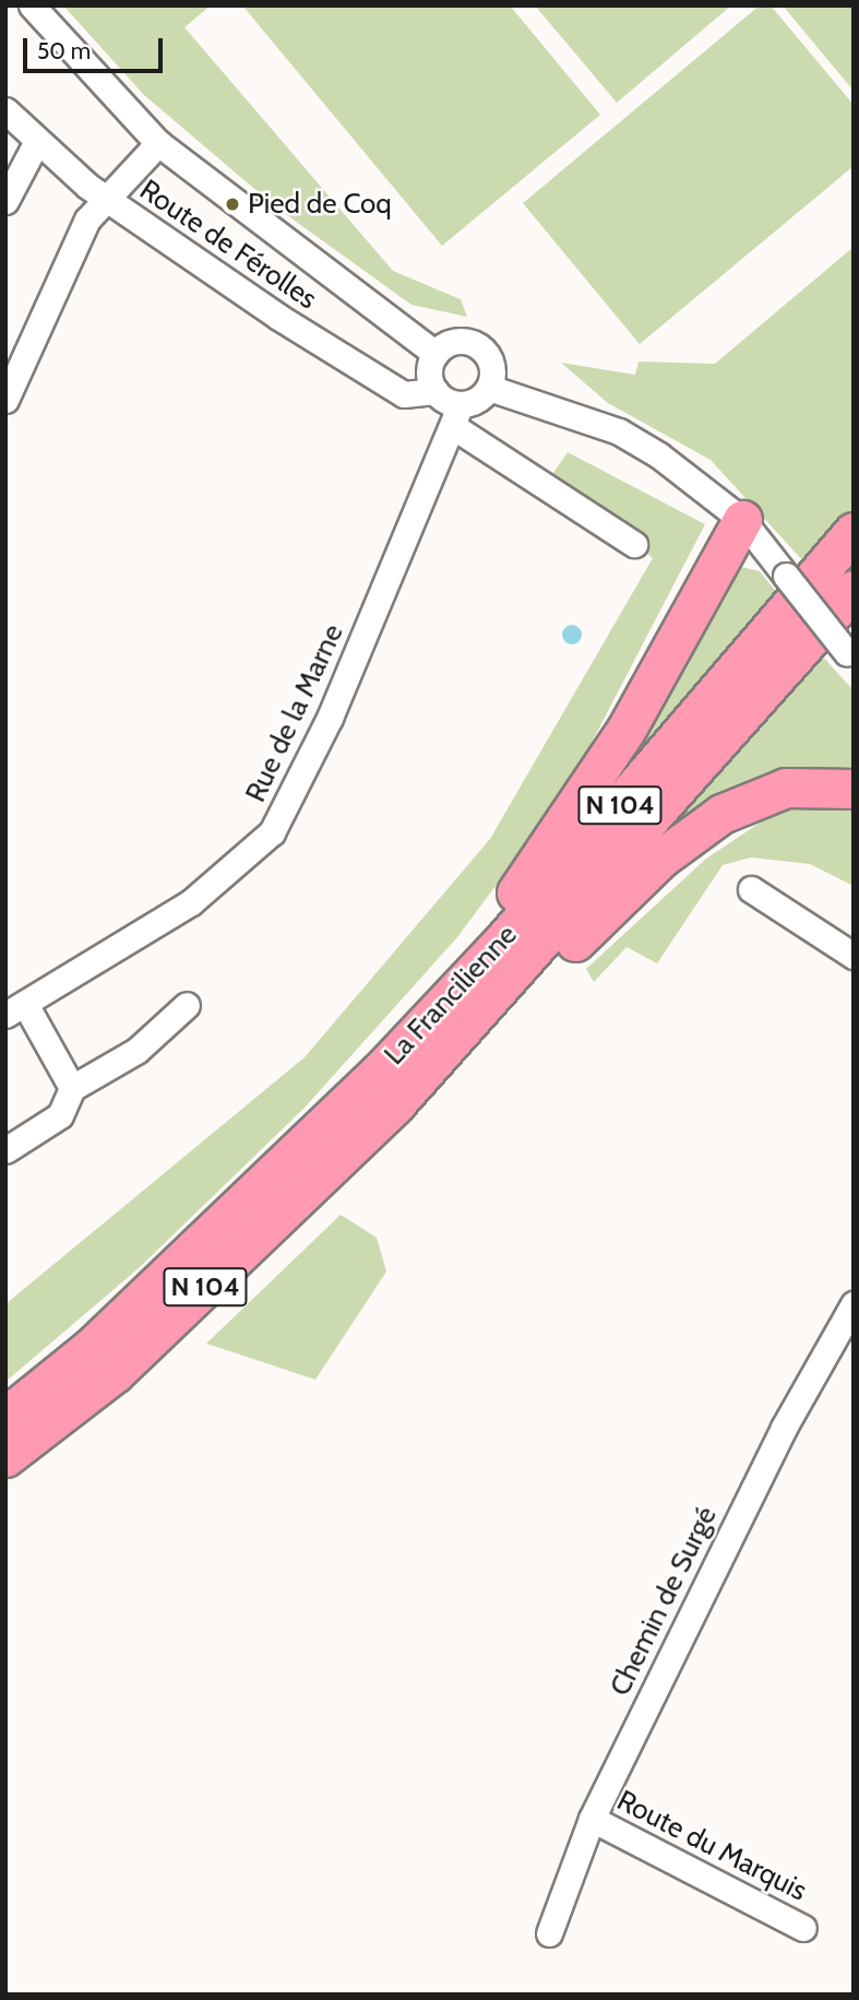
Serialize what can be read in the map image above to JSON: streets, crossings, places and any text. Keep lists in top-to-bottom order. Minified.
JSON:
{"streets":{"highway":["N 104","La Francilienne"],"street":["Route de Férolles","Rue de la Marne","Chemin de Surgé","Route du Marquis"]},"crossings":[["Route de Férolles","Rue de la Marne"],["Chemin de Surgé","Route du Marquis"]],"places":["Pied de Coq"],"scale_bar":"50 m"}
